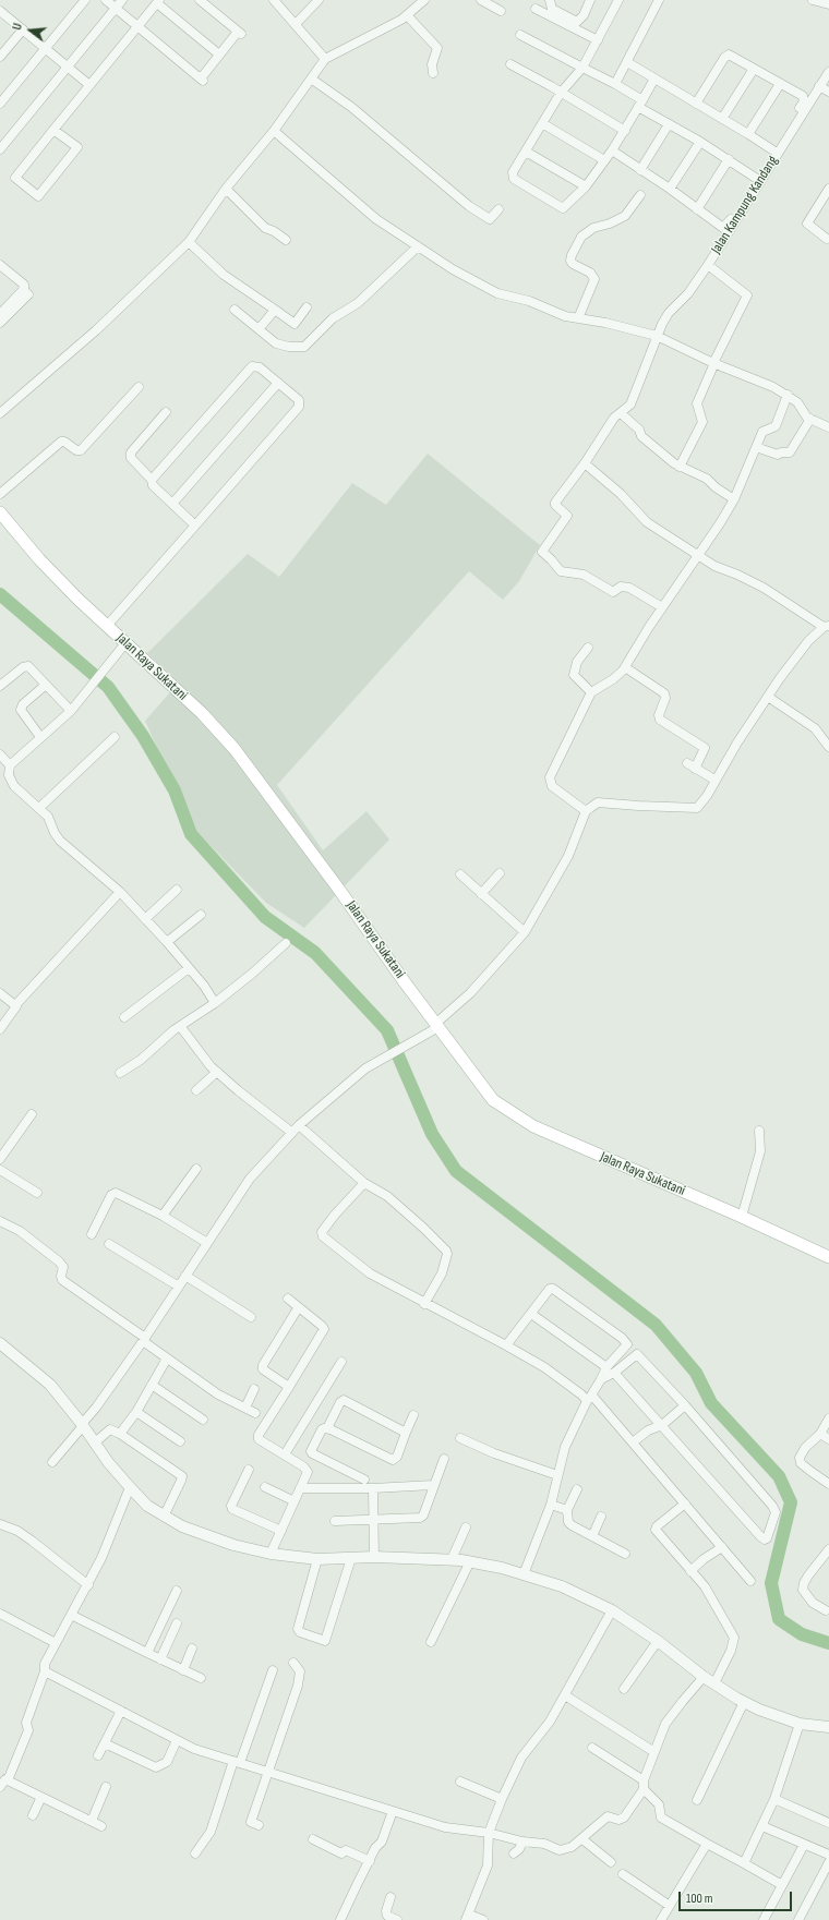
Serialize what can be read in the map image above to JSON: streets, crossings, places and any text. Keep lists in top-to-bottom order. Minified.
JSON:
{"streets":{"main road":["Jalan Raya Sukatani"],"street":["Jalan Kampung Kandang"]},"scale_bar":"100 m","north":"left"}
